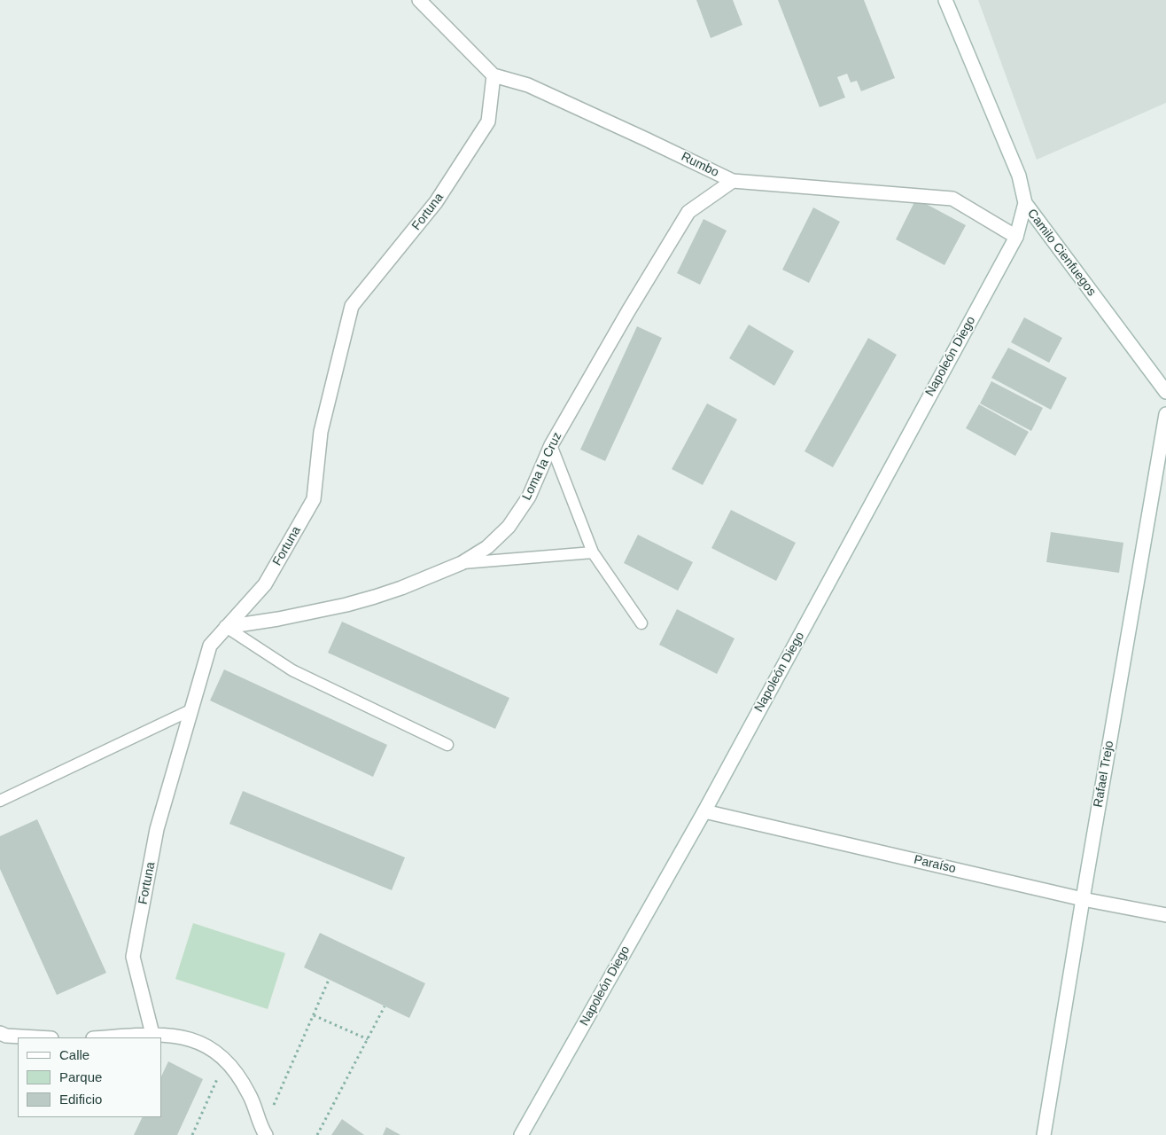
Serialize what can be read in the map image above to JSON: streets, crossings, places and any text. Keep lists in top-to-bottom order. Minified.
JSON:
{"streets":{"street":["Rumbo","Fortuna","Camilo Cienfuegos","Napoleón Diego","Loma la Cruz","Rafael Trejo","Paraíso"]},"crossings":[["Rumbo","Fortuna"],["Rumbo","Napoleón Diego"],["Rumbo","Loma la Cruz"],["Fortuna","Loma la Cruz"],["Camilo Cienfuegos","Napoleón Diego"],["Napoleón Diego","Paraíso"],["Rafael Trejo","Paraíso"]],"legend":["Calle","Parque","Edificio"]}
